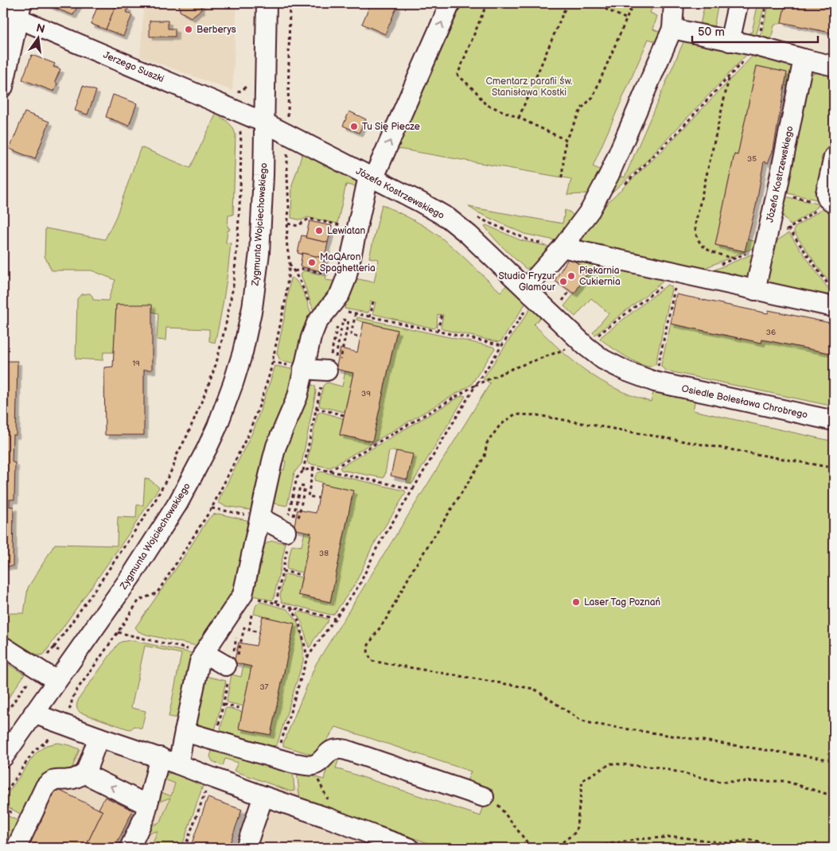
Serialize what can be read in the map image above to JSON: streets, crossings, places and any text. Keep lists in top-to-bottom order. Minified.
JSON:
{"streets":{"street":["Jerzego Suszki","Józefa Kostrzewskiego","Zygmunta Wojciechowskiego","Osiedle Bolesława Chrobrego"]},"crossings":[["Jerzego Suszki","Józefa Kostrzewskiego"],["Jerzego Suszki","Zygmunta Wojciechowskiego"],["Józefa Kostrzewskiego","Zygmunta Wojciechowskiego"],["Józefa Kostrzewskiego","Osiedle Bolesława Chrobrego"]],"parks":["Cmentarz parafii św. Stanisława Kostki"],"places":["Berberys","Tu Się Piecze","Lewiatan","MaQAron Spaghetteria","Piekarnia Cukiernia","Studio Fryzur Glamour","Laser Tag Poznań"],"house_numbers":["35","36","19","39","38","37"],"scale_bar":"50 m","north":"top"}
